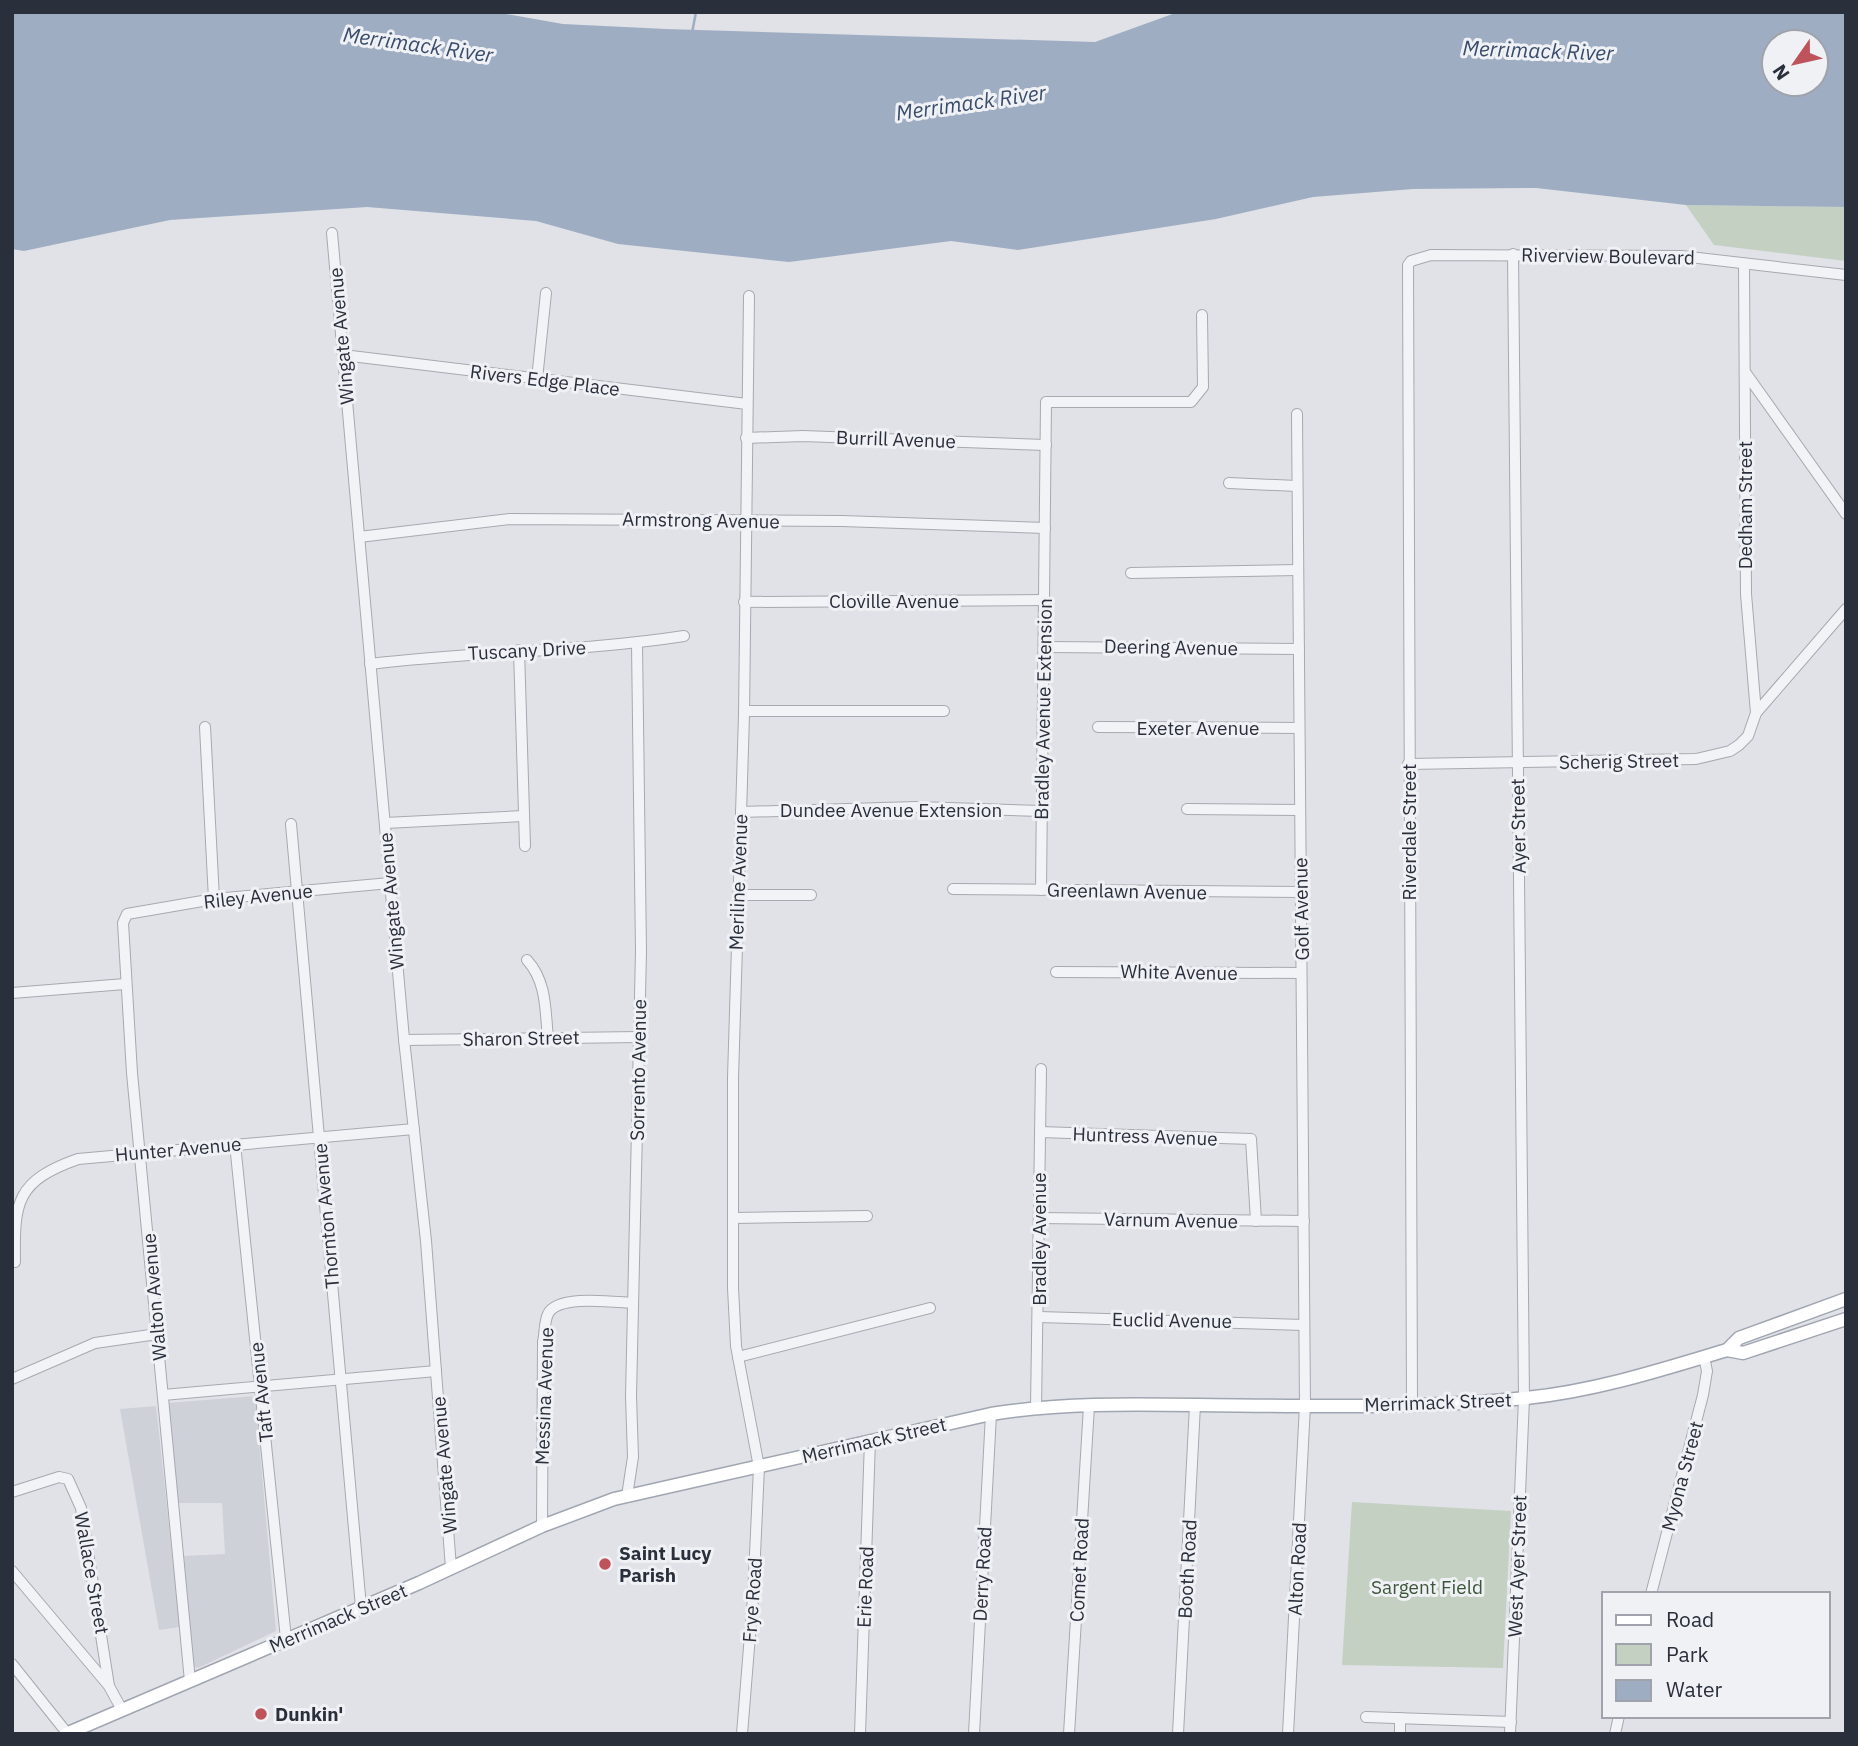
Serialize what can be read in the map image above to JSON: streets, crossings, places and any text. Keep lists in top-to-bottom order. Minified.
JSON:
{"streets":{"main road":["Merrimack Street"],"street":["Riverview Boulevard","Wingate Avenue","Rivers Edge Place","Burrill Avenue","Dedham Street","Armstrong Avenue","Cloville Avenue","Deering Avenue","Tuscany Drive","Bradley Avenue Extension","Exeter Avenue","Scherig Street","Dundee Avenue Extension","Ayer Street","Riverdale Street","Meriline Avenue","Greenlawn Avenue","Riley Avenue","Golf Avenue","White Avenue","Sharon Street","Sorrento Avenue","Huntress Avenue","Hunter Avenue","Thornton Avenue","Varnum Avenue","Bradley Avenue","Walton Avenue","Euclid Avenue","Taft Avenue","Messina Avenue","Myona Street","West Ayer Street","Booth Road","Alton Road","Comet Road","Wallace Street","Derry Road","Erie Road","Frye Road"]},"crossings":[["Riverview Boulevard","Dedham Street"],["Riverview Boulevard","Ayer Street"],["Riverview Boulevard","Riverdale Street"],["Wingate Avenue","Rivers Edge Place"],["Wingate Avenue","Armstrong Avenue"],["Wingate Avenue","Tuscany Drive"],["Wingate Avenue","Riley Avenue"],["Wingate Avenue","Sharon Street"],["Wingate Avenue","Hunter Avenue"],["Wingate Avenue","Merrimack Street"],["Rivers Edge Place","Meriline Avenue"],["Burrill Avenue","Meriline Avenue"],["Dedham Street","Scherig Street"],["Armstrong Avenue","Bradley Avenue Extension"],["Armstrong Avenue","Meriline Avenue"],["Cloville Avenue","Bradley Avenue Extension"],["Cloville Avenue","Meriline Avenue"],["Deering Avenue","Bradley Avenue Extension"],["Deering Avenue","Golf Avenue"],["Tuscany Drive","Sorrento Avenue"],["Bradley Avenue Extension","Dundee Avenue Extension"],["Bradley Avenue Extension","Greenlawn Avenue"],["Exeter Avenue","Golf Avenue"],["Scherig Street","Ayer Street"],["Scherig Street","Riverdale Street"],["Dundee Avenue Extension","Meriline Avenue"],["Ayer Street","Merrimack Street"],["Ayer Street","West Ayer Street"],["Riverdale Street","Merrimack Street"],["Meriline Avenue","Merrimack Street"],["Meriline Avenue","Frye Road"],["Greenlawn Avenue","Golf Avenue"],["Riley Avenue","Thornton Avenue"],["Riley Avenue","Walton Avenue"],["Golf Avenue","White Avenue"],["Golf Avenue","Varnum Avenue"],["Golf Avenue","Euclid Avenue"],["Golf Avenue","Merrimack Street"],["Golf Avenue","Alton Road"],["Sharon Street","Sorrento Avenue"],["Sorrento Avenue","Messina Avenue"],["Sorrento Avenue","Merrimack Street"],["Huntress Avenue","Varnum Avenue"],["Huntress Avenue","Bradley Avenue"],["Hunter Avenue","Thornton Avenue"],["Hunter Avenue","Walton Avenue"],["Hunter Avenue","Taft Avenue"],["Thornton Avenue","Merrimack Street"],["Varnum Avenue","Bradley Avenue"],["Bradley Avenue","Euclid Avenue"],["Bradley Avenue","Merrimack Street"],["Walton Avenue","Merrimack Street"],["Taft Avenue","Merrimack Street"],["Messina Avenue","Merrimack Street"],["Merrimack Street","Myona Street"],["Merrimack Street","West Ayer Street"],["Merrimack Street","Booth Road"],["Merrimack Street","Alton Road"],["Merrimack Street","Comet Road"],["Merrimack Street","Wallace Street"],["Merrimack Street","Derry Road"],["Merrimack Street","Erie Road"],["Merrimack Street","Frye Road"]],"water":["Merrimack River"],"parks":["Sargent Field"],"places":["Saint Lucy Parish","Dunkin'"],"legend":["Road","Park","Water"],"north":"bottom left"}
